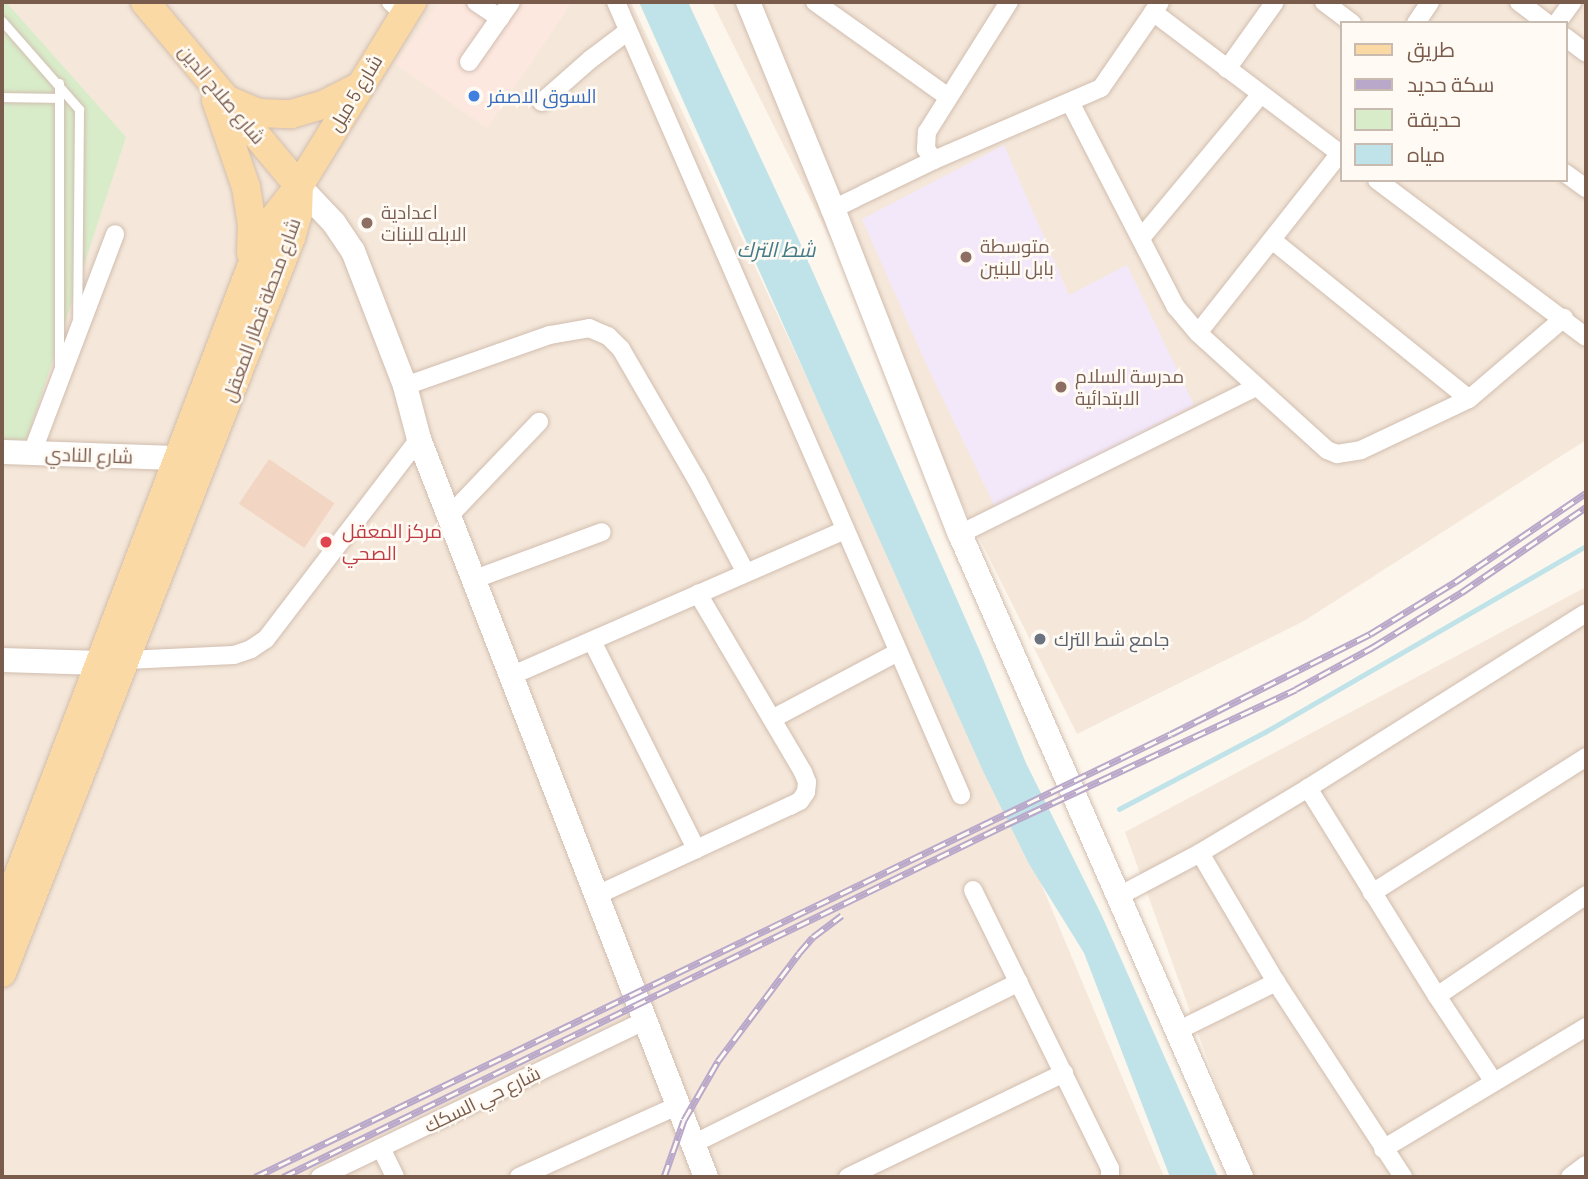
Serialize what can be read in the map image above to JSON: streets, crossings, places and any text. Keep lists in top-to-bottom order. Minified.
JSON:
{"streets":{"main road":["شارع 5 ميل","شارع صلاح الدين","شارع محطة قطار المعقل"],"street":["شارع النادي","شارع حي السكك"]},"crossings":[["شارع 5 ميل","شارع صلاح الدين"],["شارع 5 ميل","شارع محطة قطار المعقل"],["شارع صلاح الدين","شارع محطة قطار المعقل"],["شارع محطة قطار المعقل","شارع النادي"]],"water":["شط الترك"],"places":["السوق الاصفر","اعدادية الابله للبنات","متوسطة بابل للبنين","مدرسة السلام الابتدائية","مركز المعقل الصحي","جامع شط الترك"],"legend":["طريق","سكة حديد","حديقة","مياه"]}
